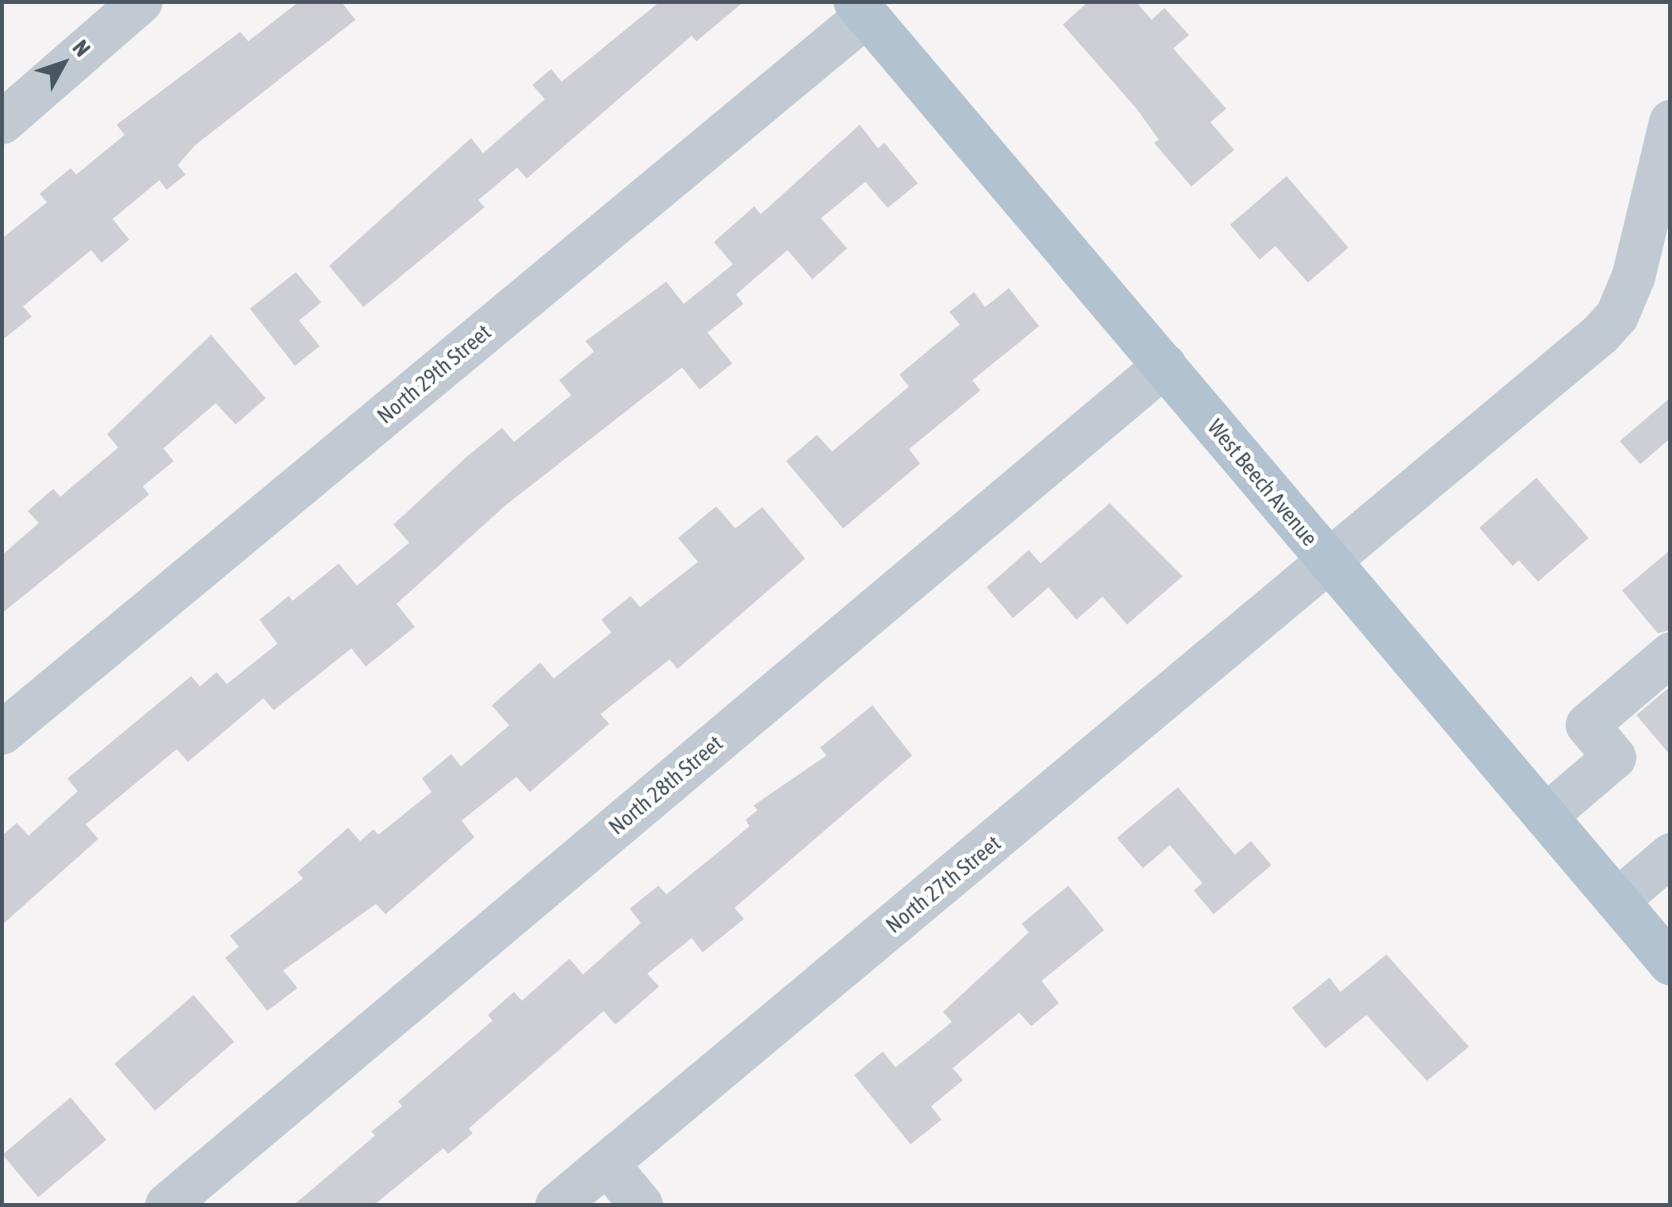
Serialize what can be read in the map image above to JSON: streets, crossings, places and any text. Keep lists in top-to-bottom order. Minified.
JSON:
{"streets":{"main road":["West Beech Avenue"],"street":["North 29th Street","North 28th Street","North 27th Street"]},"crossings":[["North 29th Street","West Beech Avenue"],["West Beech Avenue","North 28th Street"],["West Beech Avenue","North 27th Street"]],"north":"top right"}
